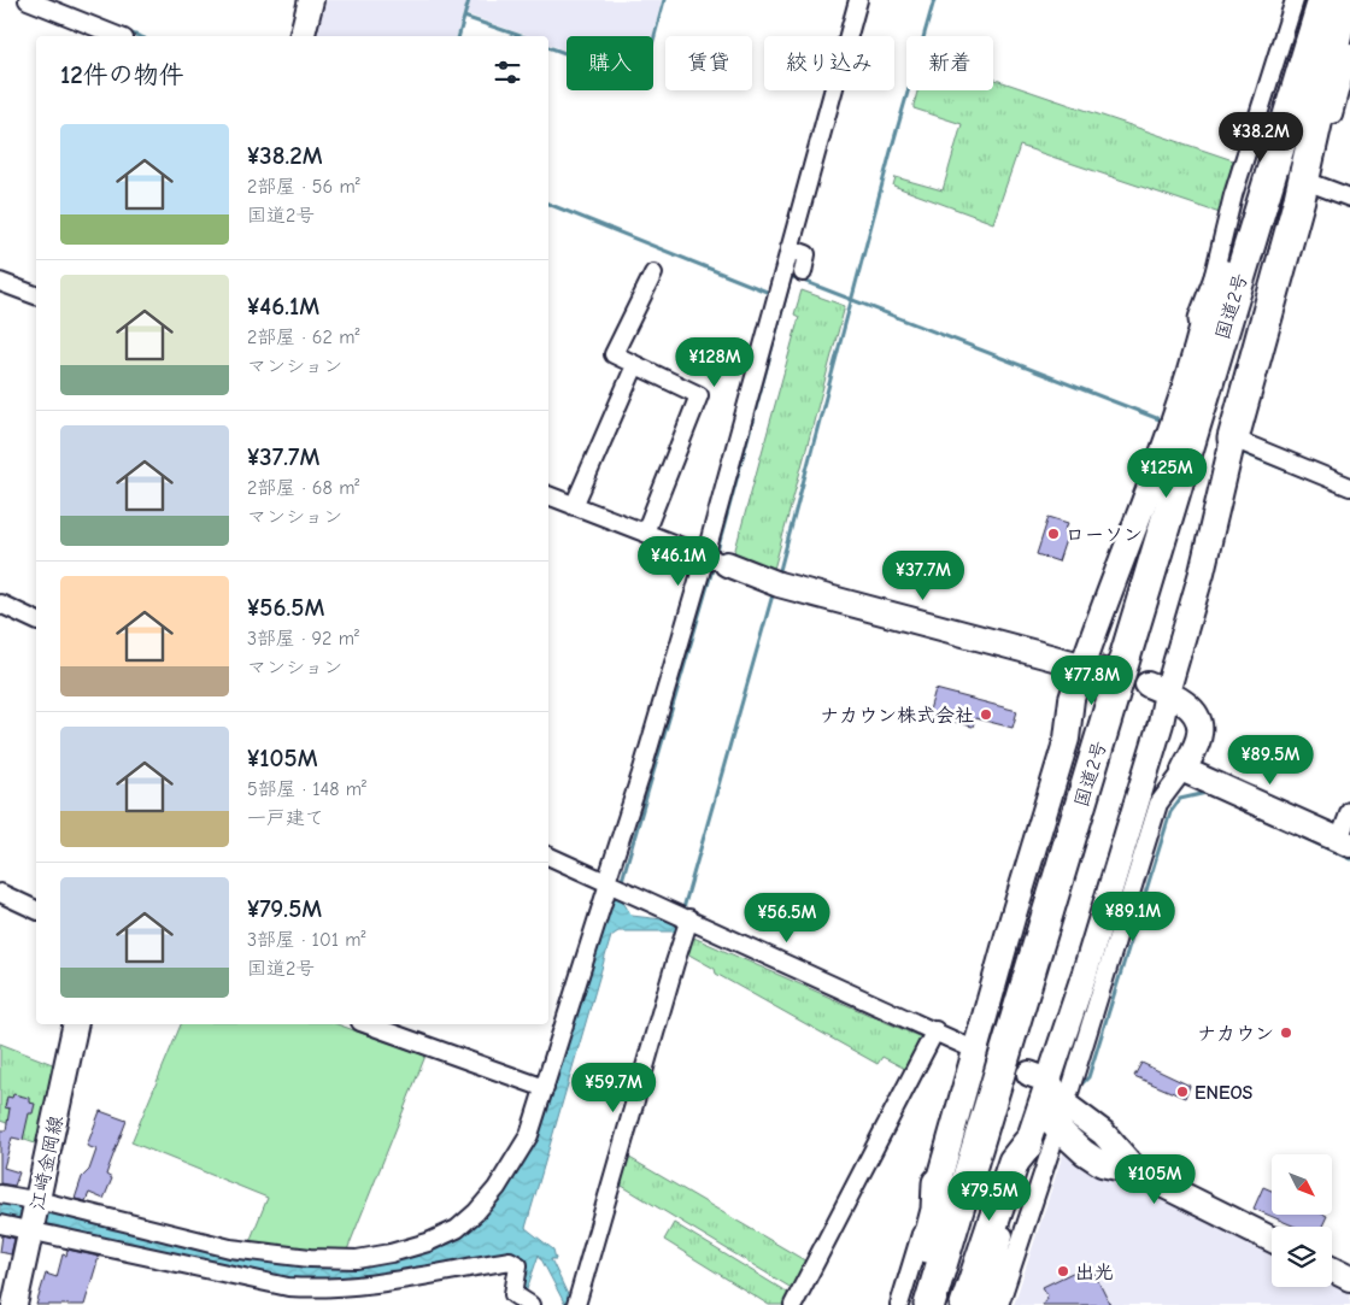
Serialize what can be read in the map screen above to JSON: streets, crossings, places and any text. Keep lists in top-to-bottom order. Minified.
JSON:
{"streets":{"highway":["国道2号"],"street":["江崎金岡線"]},"places":["ローソン","ナカウン株式会社","ナカウン","ENEOS","出光"],"north":"bottom right","page":{"chip":["購入","賃貸","絞り込み","新着"],"heading":"12件の物件","list":[{"name":"¥38.2M","note":"2部屋 · 56 m² · 国道2号"},{"name":"¥46.1M","note":"2部屋 · 62 m² · マンション"},{"name":"¥37.7M","note":"2部屋 · 68 m² · マンション"},{"name":"¥56.5M","note":"3部屋 · 92 m² · マンション"},{"name":"¥105M","note":"5部屋 · 148 m² · 一戸建て"},{"name":"¥79.5M","note":"3部屋 · 101 m² · 国道2号"}],"price":["¥38.2M","¥128M","¥125M","¥46.1M","¥37.7M","¥77.8M","¥89.5M","¥89.1M","¥56.5M","¥59.7M","¥105M","¥79.5M"]}}
